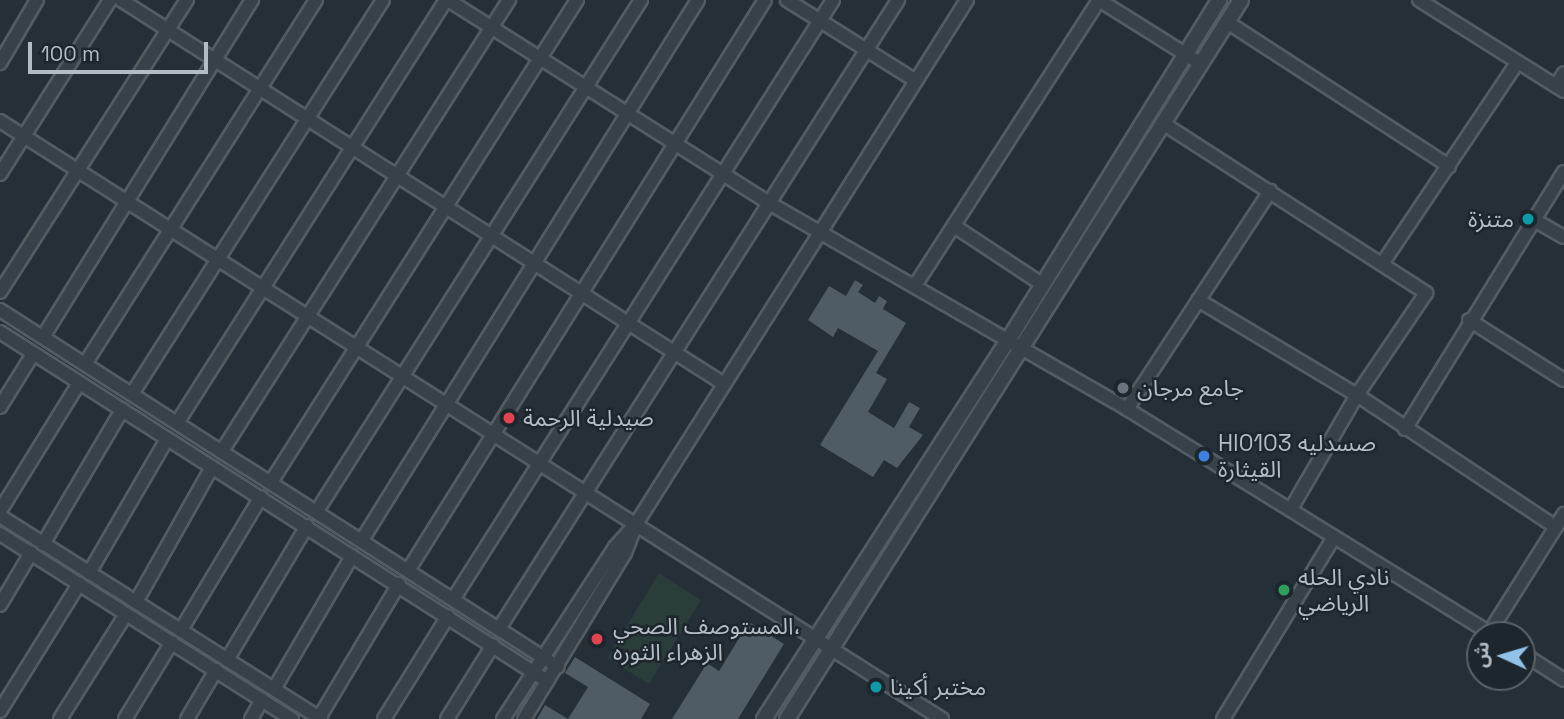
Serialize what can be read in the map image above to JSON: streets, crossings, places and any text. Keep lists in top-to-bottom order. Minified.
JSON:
{"places":["متنزة","جامع مرجان","صيدلية الرحمة","Hl0103 صسدليه القيثارة","نادي الحله الرياضي","المستوصف الصحي، الزهراء الثوره","مختبر أكينا"],"scale_bar":"100 m","north":"left"}
